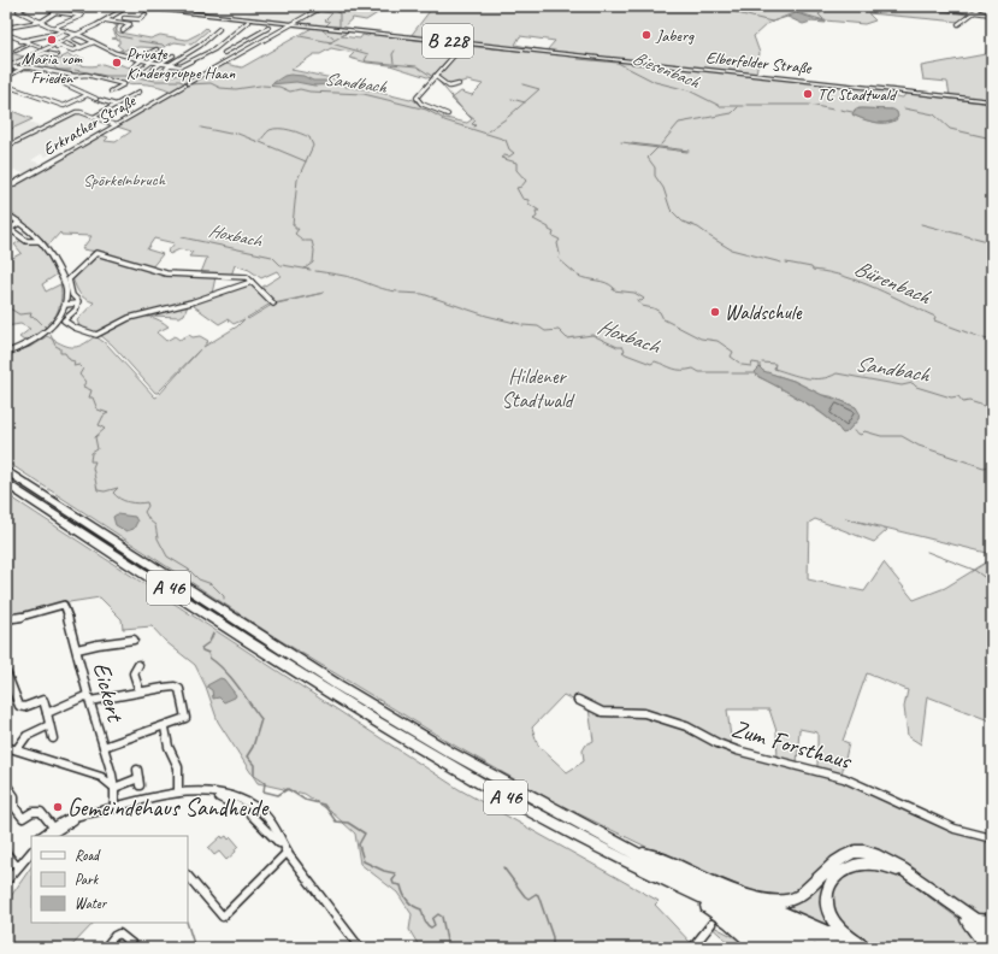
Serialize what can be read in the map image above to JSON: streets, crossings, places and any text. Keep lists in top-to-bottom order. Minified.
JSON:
{"streets":{"highway":["A 46"],"main road":["B 228","Elberfelder Straße"],"street":["Erkrather Straße","Eickert","Zum Forsthaus"]},"crossings":[["B 228","Elberfelder Straße"],["B 228","Erkrather Straße"],["Elberfelder Straße","Erkrather Straße"]],"water":["Biesenbach","Sandbach","Hoxbach","Bürenbach"],"parks":["Spörkelnbruch","Hildener Stadtwald"],"places":["Jaberg","Maria vom Frieden","Private Kindergruppe Haan","TC Stadtwald","Waldschule","Gemeindehaus Sandheide"],"legend":["Road","Park","Water"]}
